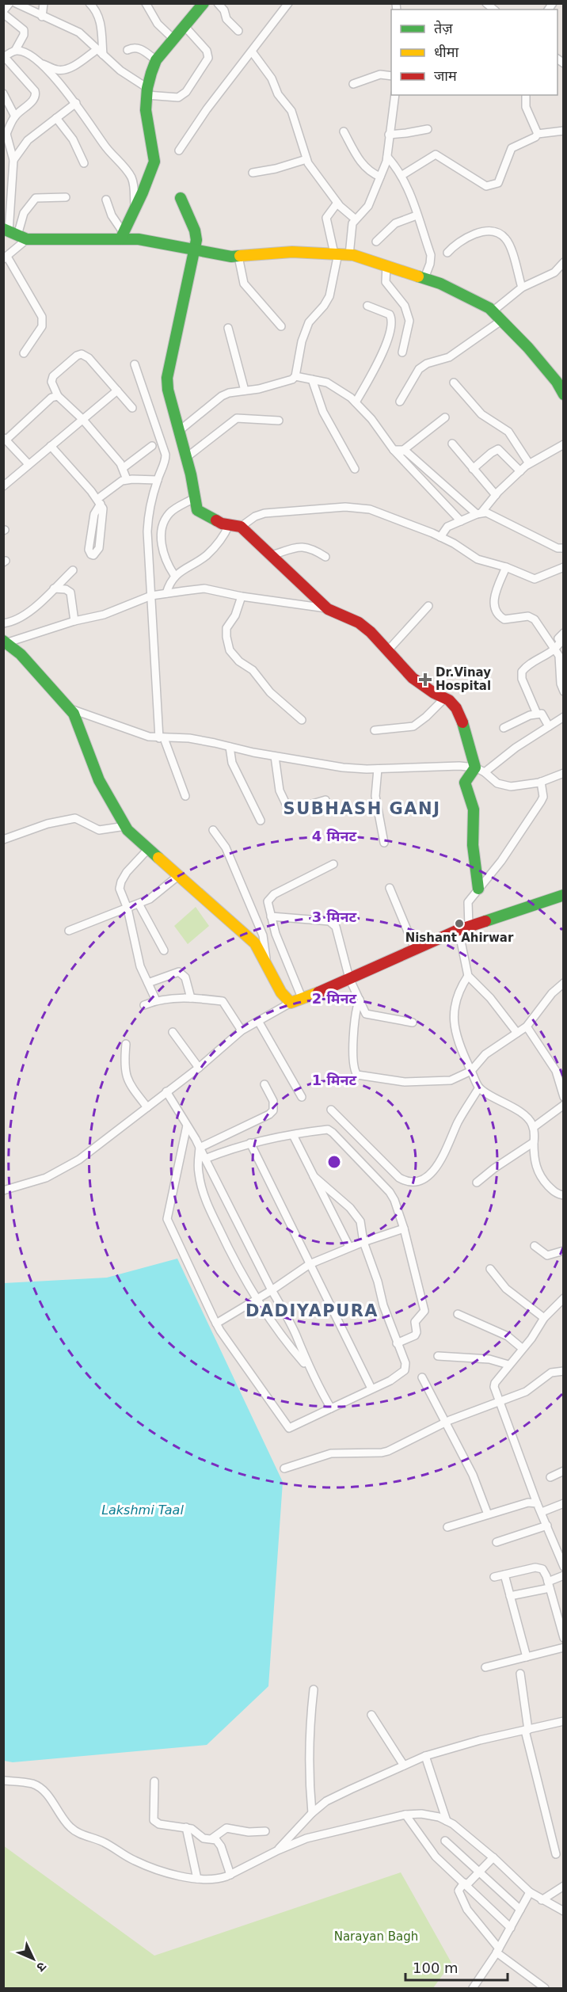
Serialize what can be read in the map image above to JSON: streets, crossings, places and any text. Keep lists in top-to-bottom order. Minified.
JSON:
{"districts":["SUBHASH GANJ","DADIYAPURA"],"water":["Lakshmi Taal"],"parks":["Narayan Bagh"],"places":{"health":["Dr.Vinay Hospital"],"other":["Nishant Ahirwar"]},"legend":["तेज़","धीमा","जाम"],"scale_bar":"100 m","north":"bottom right","rings":["4 मिनट","3 मिनट","2 मिनट","1 मिनट"]}
